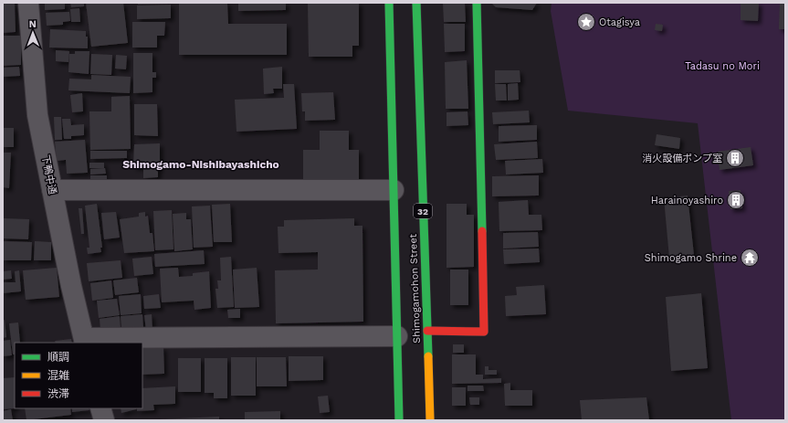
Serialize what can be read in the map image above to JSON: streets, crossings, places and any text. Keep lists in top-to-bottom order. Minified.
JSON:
{"streets":{"main road":["32","Shimogamohon Street"],"street":["下鴨中通"]},"districts":["Shimogamo-Nishibayashicho"],"parks":["Tadasu no Mori"],"places":{"place":["Otagisya"],"building":["消火設備ポンプ室","Harainoyashiro"],"temple":["Shimogamo Shrine"]},"legend":["順調","混雑","渋滞"],"north":"top"}
